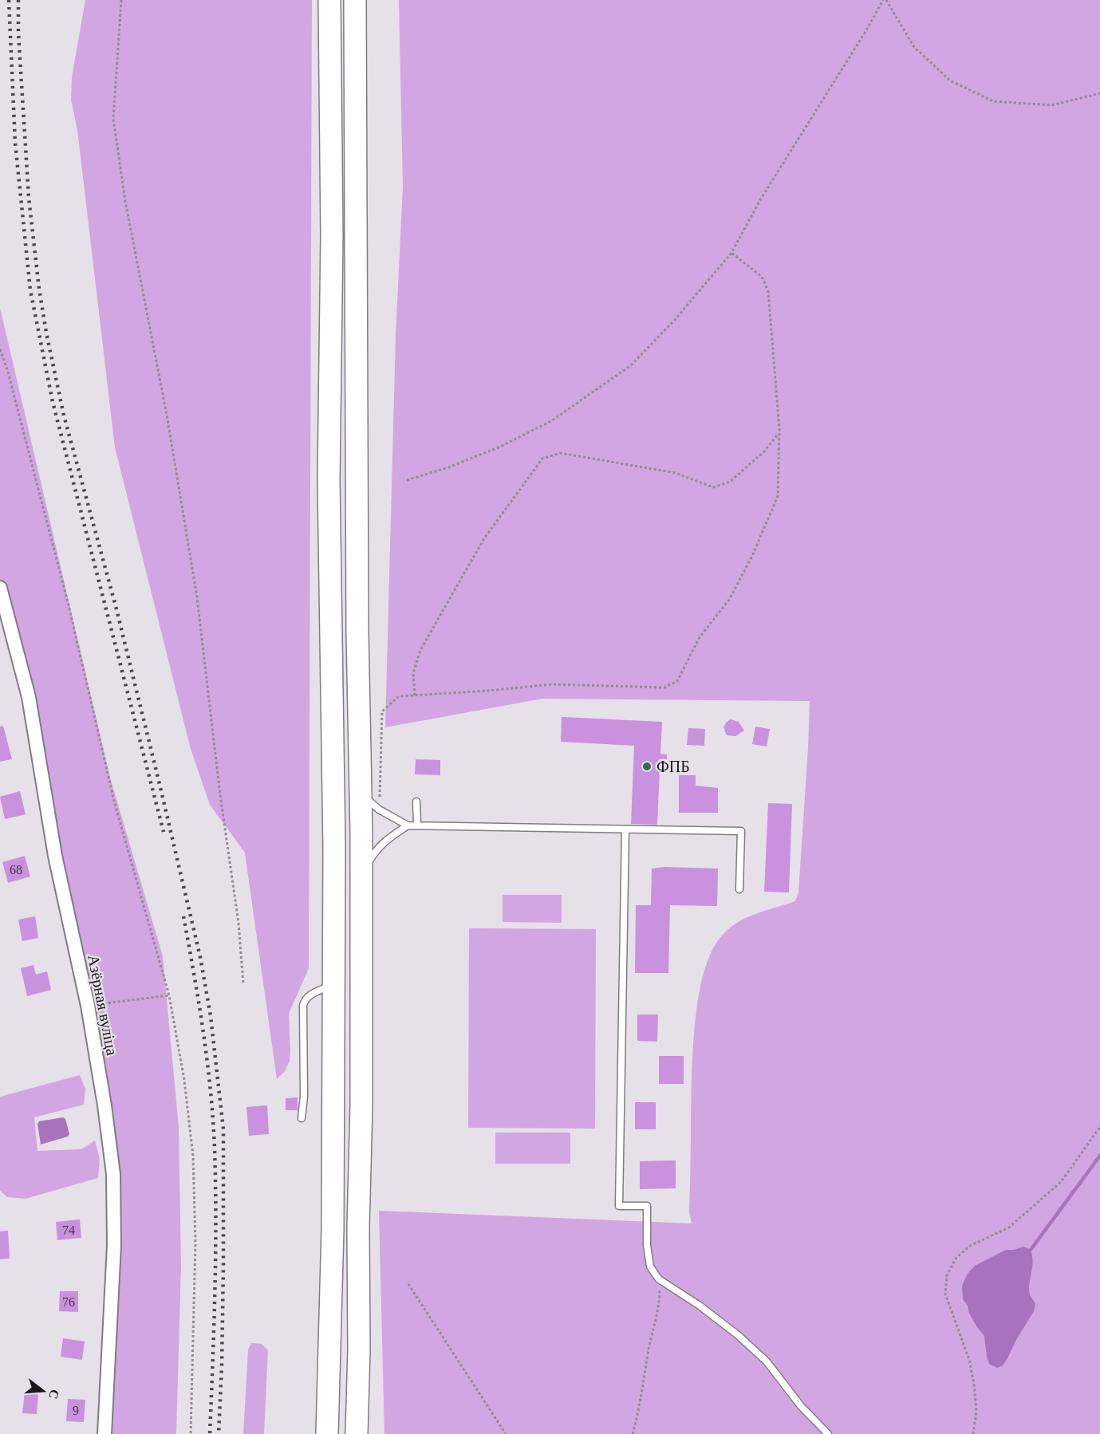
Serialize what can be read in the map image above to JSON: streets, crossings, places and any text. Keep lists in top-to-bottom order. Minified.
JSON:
{"streets":{"street":["Азёрная вуліца"]},"places":["ФПБ"],"house_numbers":["68","74","76","9"],"north":"right"}
